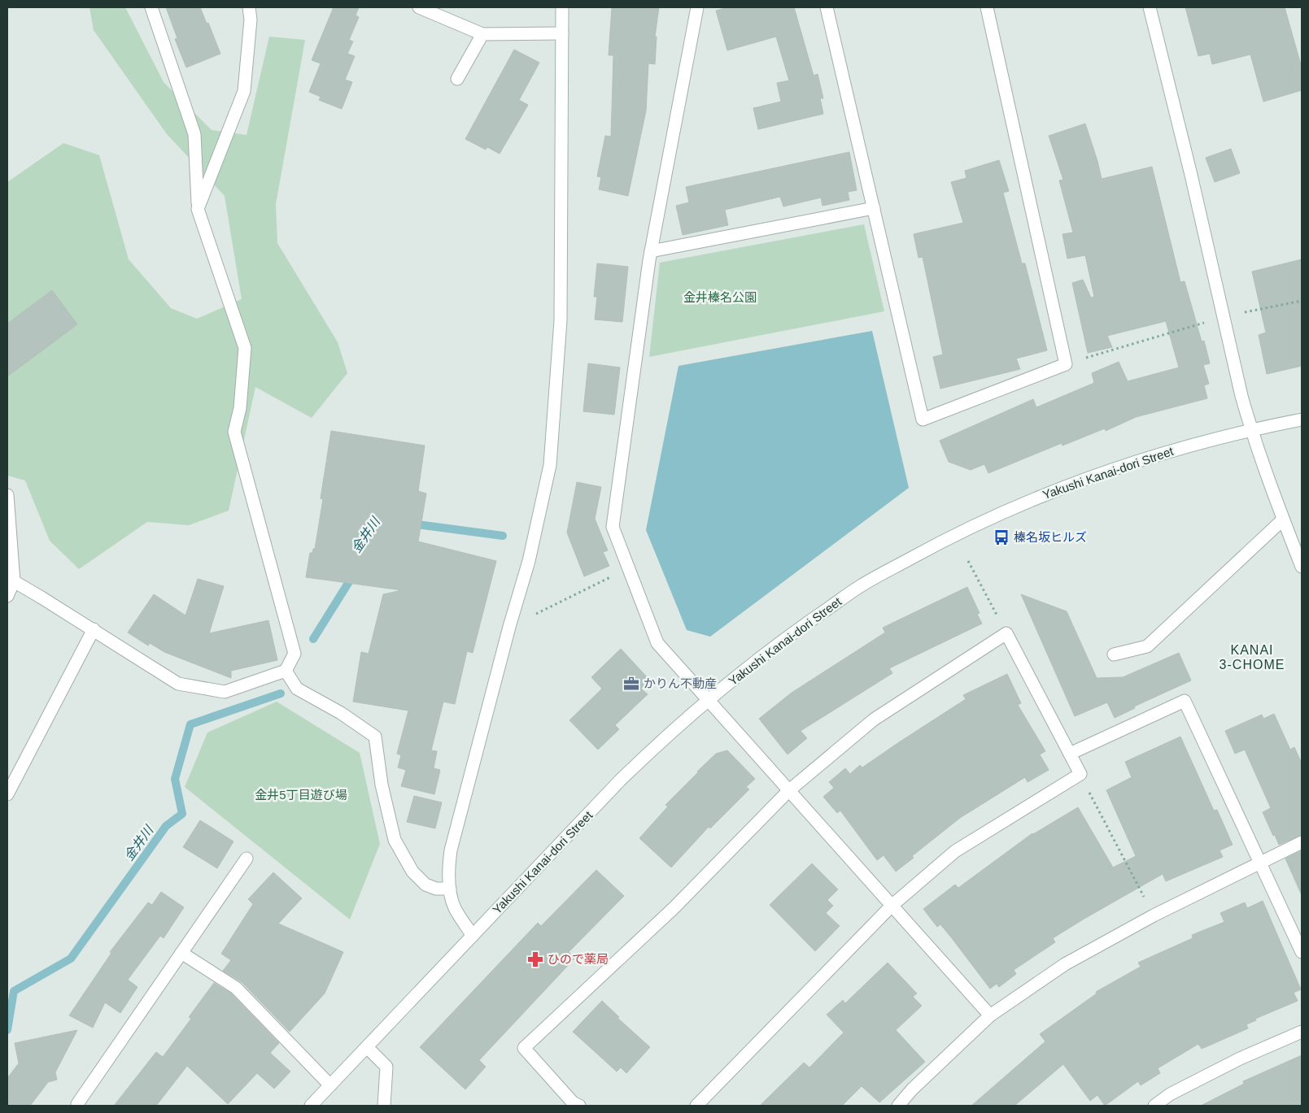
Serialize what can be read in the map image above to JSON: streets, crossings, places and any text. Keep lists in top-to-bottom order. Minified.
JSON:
{"streets":{"street":["Yakushi Kanai-dori Street"]},"districts":["KANAI 3-CHOME"],"water":["金井川"],"parks":["金井榛名公園","金井5丁目遊び場"],"places":{"bus stop":["榛名坂ヒルズ"],"office":["かりん不動産"],"pharmacy":["ひので薬局"]}}
